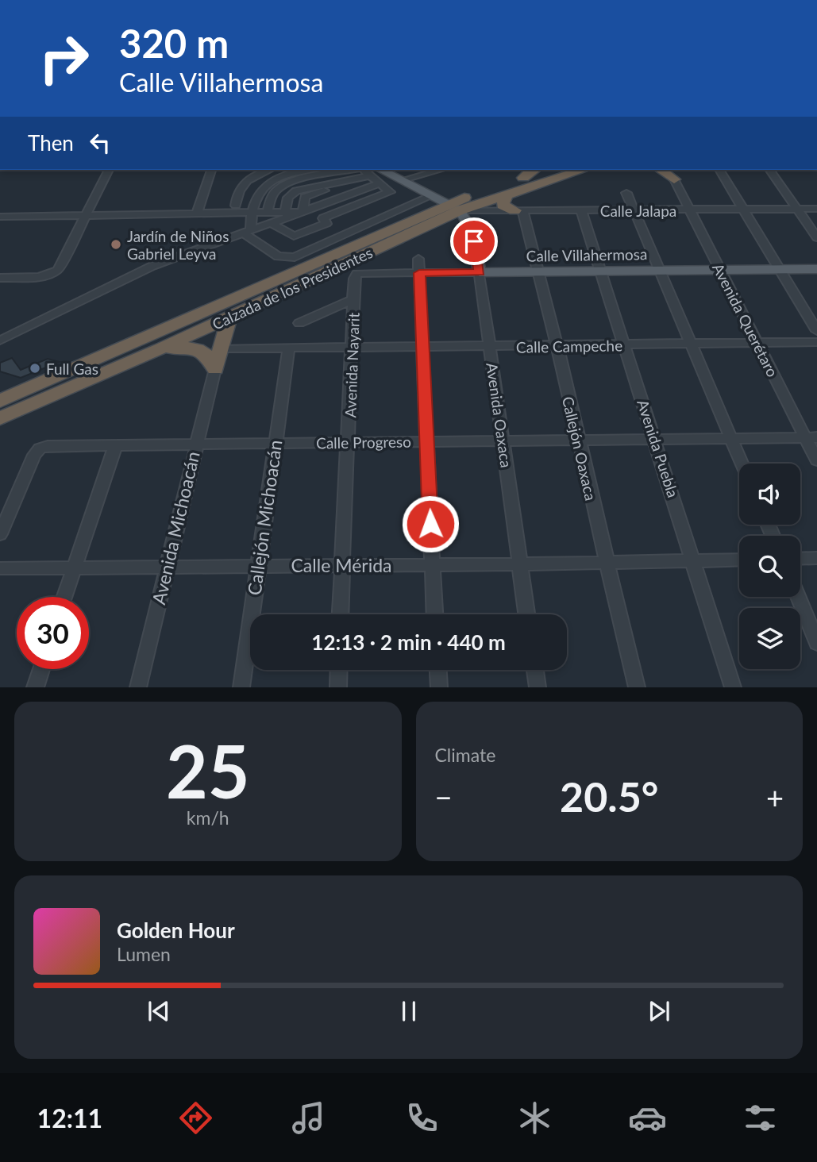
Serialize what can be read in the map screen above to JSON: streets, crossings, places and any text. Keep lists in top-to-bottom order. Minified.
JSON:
{"streets":{"highway":["Calzada de los Presidentes"],"main road":["Calle Villahermosa","Avenida Oaxaca"],"street":["Calle Jalapa","Avenida Querétaro","Calle Campeche","Avenida Nayarit","Calle Progreso","Callejón Oaxaca","Avenida Puebla","Callejón Michoacán","Avenida Michoacán","Calle Mérida"]},"crossings":[["Calle Jalapa","Calzada de los Presidentes"],["Calle Jalapa","Avenida Querétaro"],["Calle Jalapa","Avenida Oaxaca"],["Calle Jalapa","Callejón Oaxaca"],["Calle Jalapa","Avenida Puebla"],["Calle Villahermosa","Avenida Querétaro"],["Calle Villahermosa","Avenida Nayarit"],["Calle Villahermosa","Avenida Oaxaca"],["Calle Villahermosa","Callejón Oaxaca"],["Calle Villahermosa","Avenida Puebla"],["Calzada de los Presidentes","Avenida Oaxaca"],["Avenida Querétaro","Calle Campeche"],["Avenida Querétaro","Calle Progreso"],["Calle Campeche","Avenida Nayarit"],["Calle Campeche","Avenida Oaxaca"],["Calle Campeche","Callejón Oaxaca"],["Calle Campeche","Avenida Puebla"],["Calle Campeche","Callejón Michoacán"],["Avenida Nayarit","Calle Progreso"],["Avenida Nayarit","Calle Mérida"],["Avenida Oaxaca","Calle Progreso"],["Avenida Oaxaca","Calle Mérida"],["Calle Progreso","Callejón Oaxaca"],["Calle Progreso","Avenida Puebla"],["Calle Progreso","Callejón Michoacán"],["Calle Progreso","Avenida Michoacán"],["Callejón Oaxaca","Calle Mérida"],["Avenida Puebla","Calle Mérida"],["Callejón Michoacán","Calle Mérida"],["Avenida Michoacán","Calle Mérida"]],"places":["Jardín de Niños Gabriel Leyva","Full Gas"],"page":{"turn":["320 m","Calle Villahermosa"],"then":"Then","limit":"30","trip":"12:13 · 2 min · 440 m","tile":[["25","km/h"],"Climate"],"heat":["−","20.5°","+"],"song":["Golden Hour","Lumen"],"tabs":"12:11"}}
